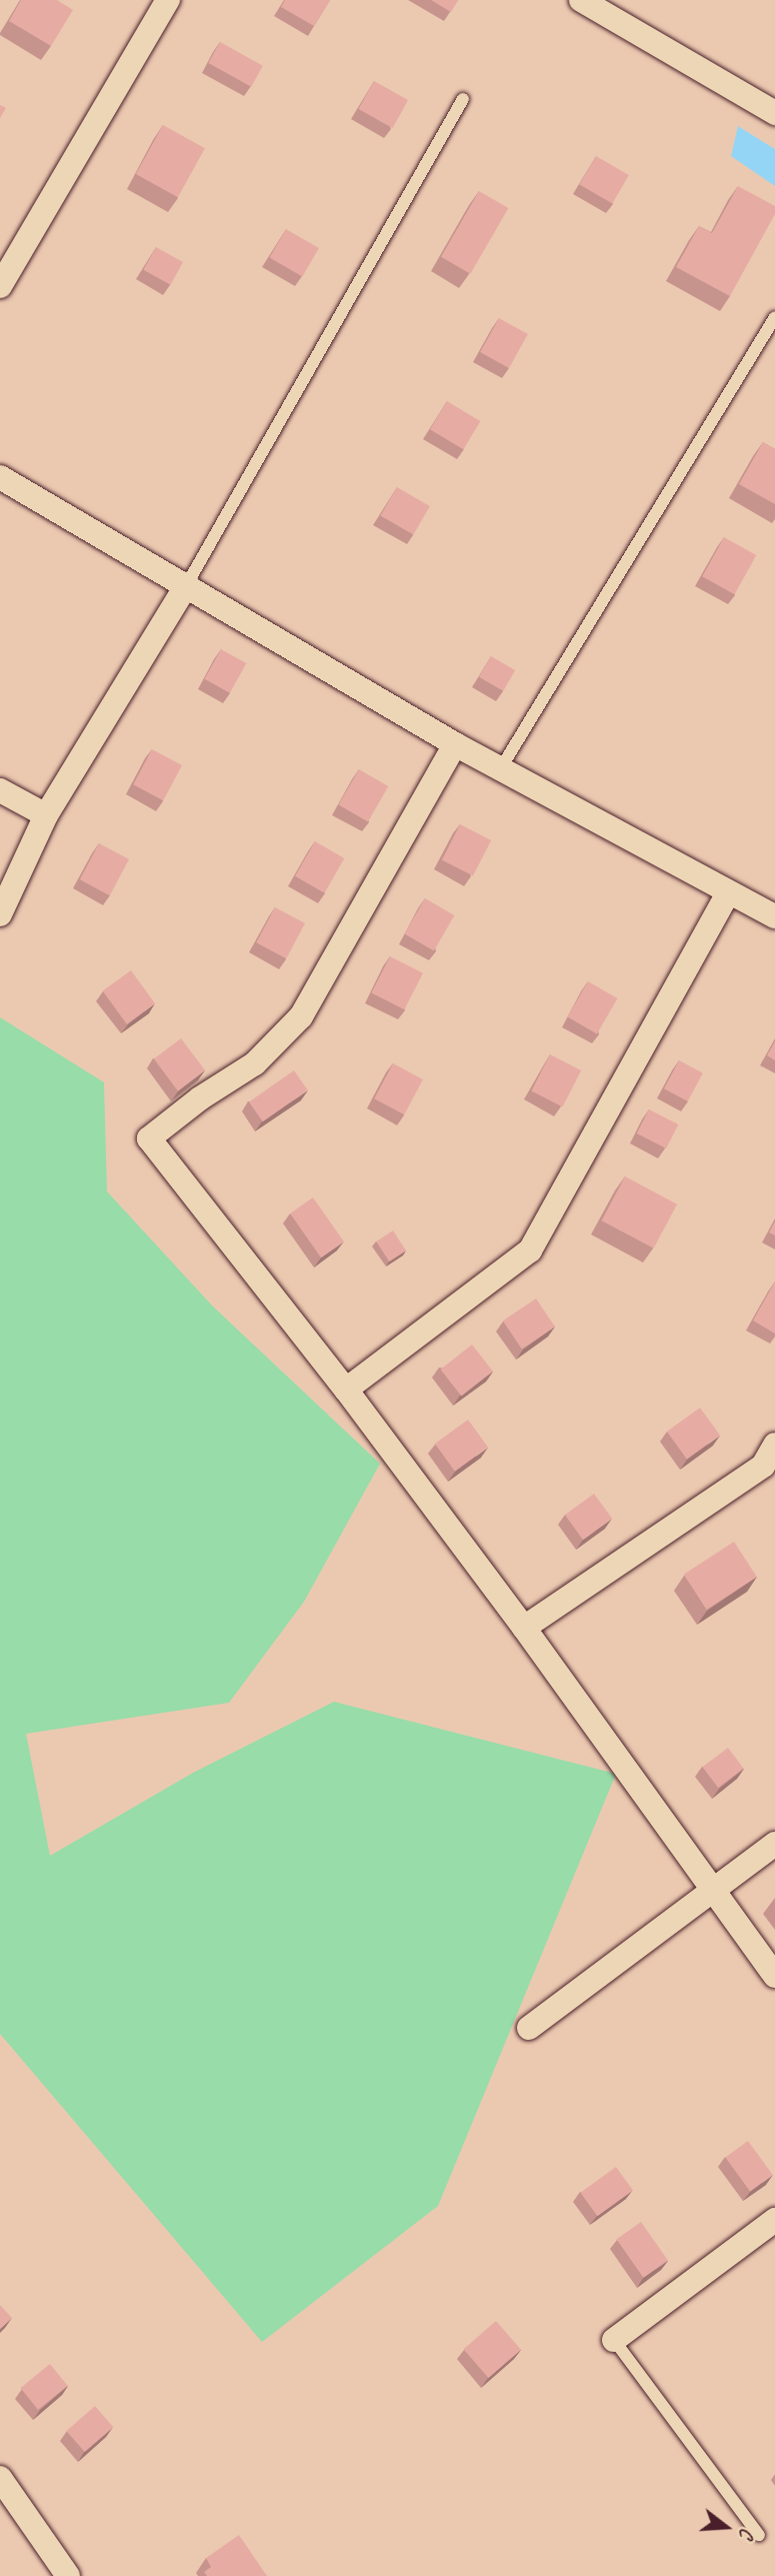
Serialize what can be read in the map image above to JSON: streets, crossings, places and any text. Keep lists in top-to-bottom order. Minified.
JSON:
{"north":"right"}
